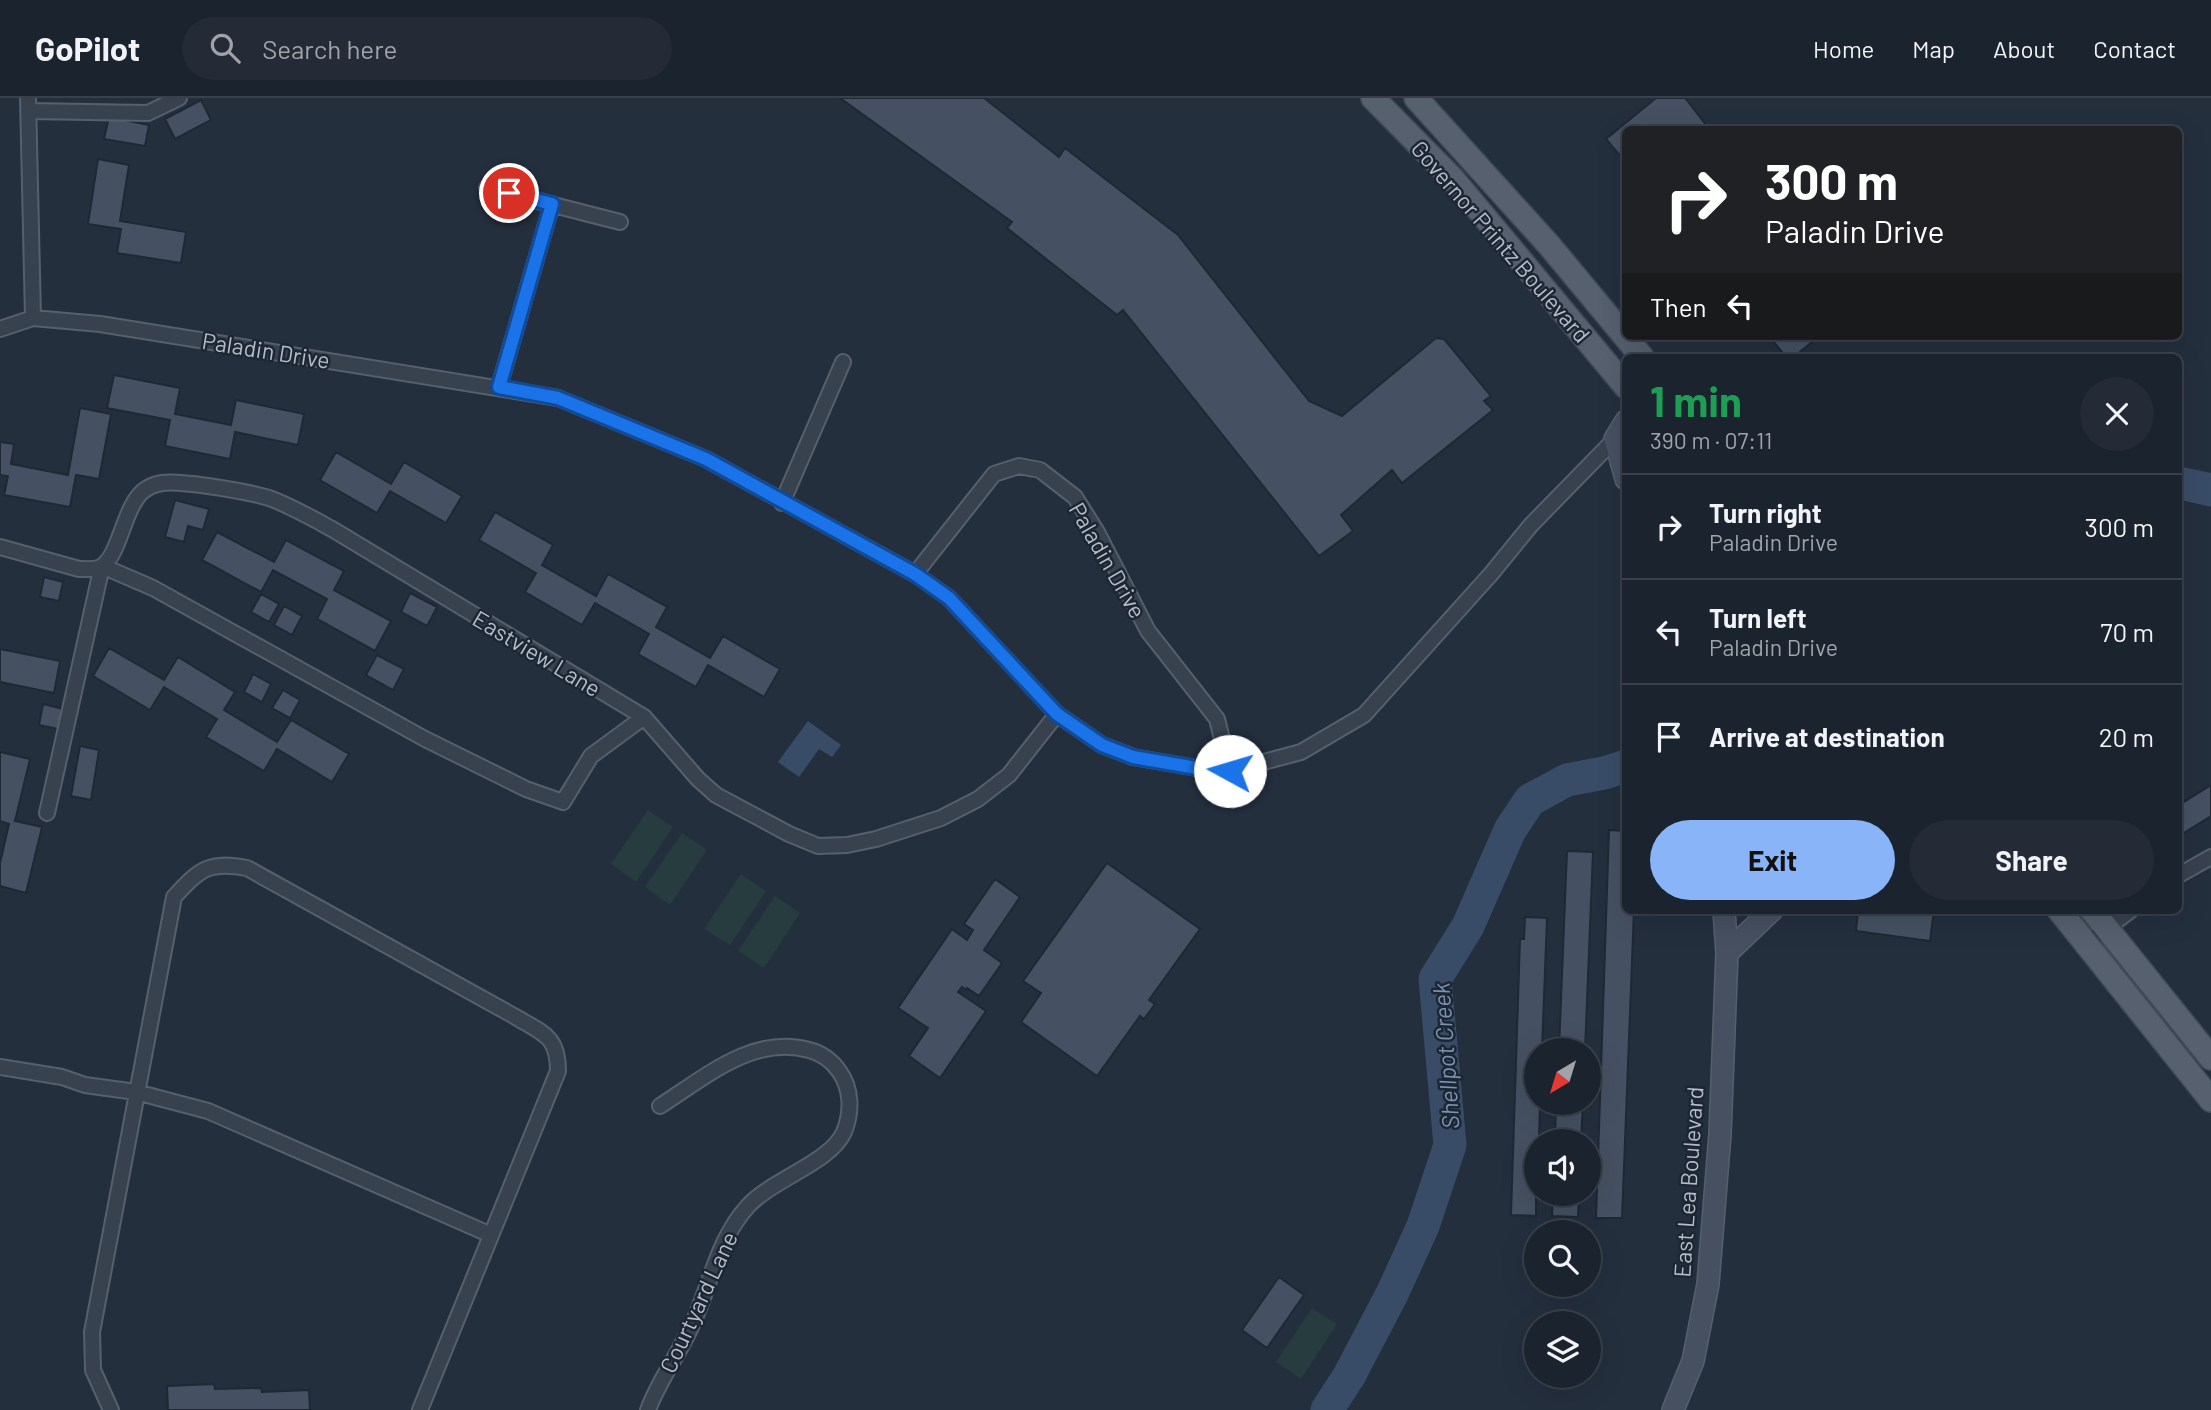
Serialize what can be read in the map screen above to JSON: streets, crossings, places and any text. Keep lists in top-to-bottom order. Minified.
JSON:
{"streets":{"main road":["Governor Printz Boulevard"],"street":["Paladin Drive","Eastview Lane","East Lea Boulevard","Courtyard Lane"]},"crossings":[["Paladin Drive","Eastview Lane"]],"water":["Shellpot Creek"],"north":"bottom left","page":{"header":"GoPilot","search":"Search here","nav":["Home","Map","About","Contact"],"turn":["300 m","Paladin Drive"],"then":"Then","heading":["1 min","390 m · 07:11"],"list":[{"name":"Turn right","note":"Paladin Drive","value":"300 m"},{"name":"Turn left","note":"Paladin Drive","value":"70 m"},{"name":"Arrive at destination","value":"20 m"}],"buttons":["Exit","Share"]}}
